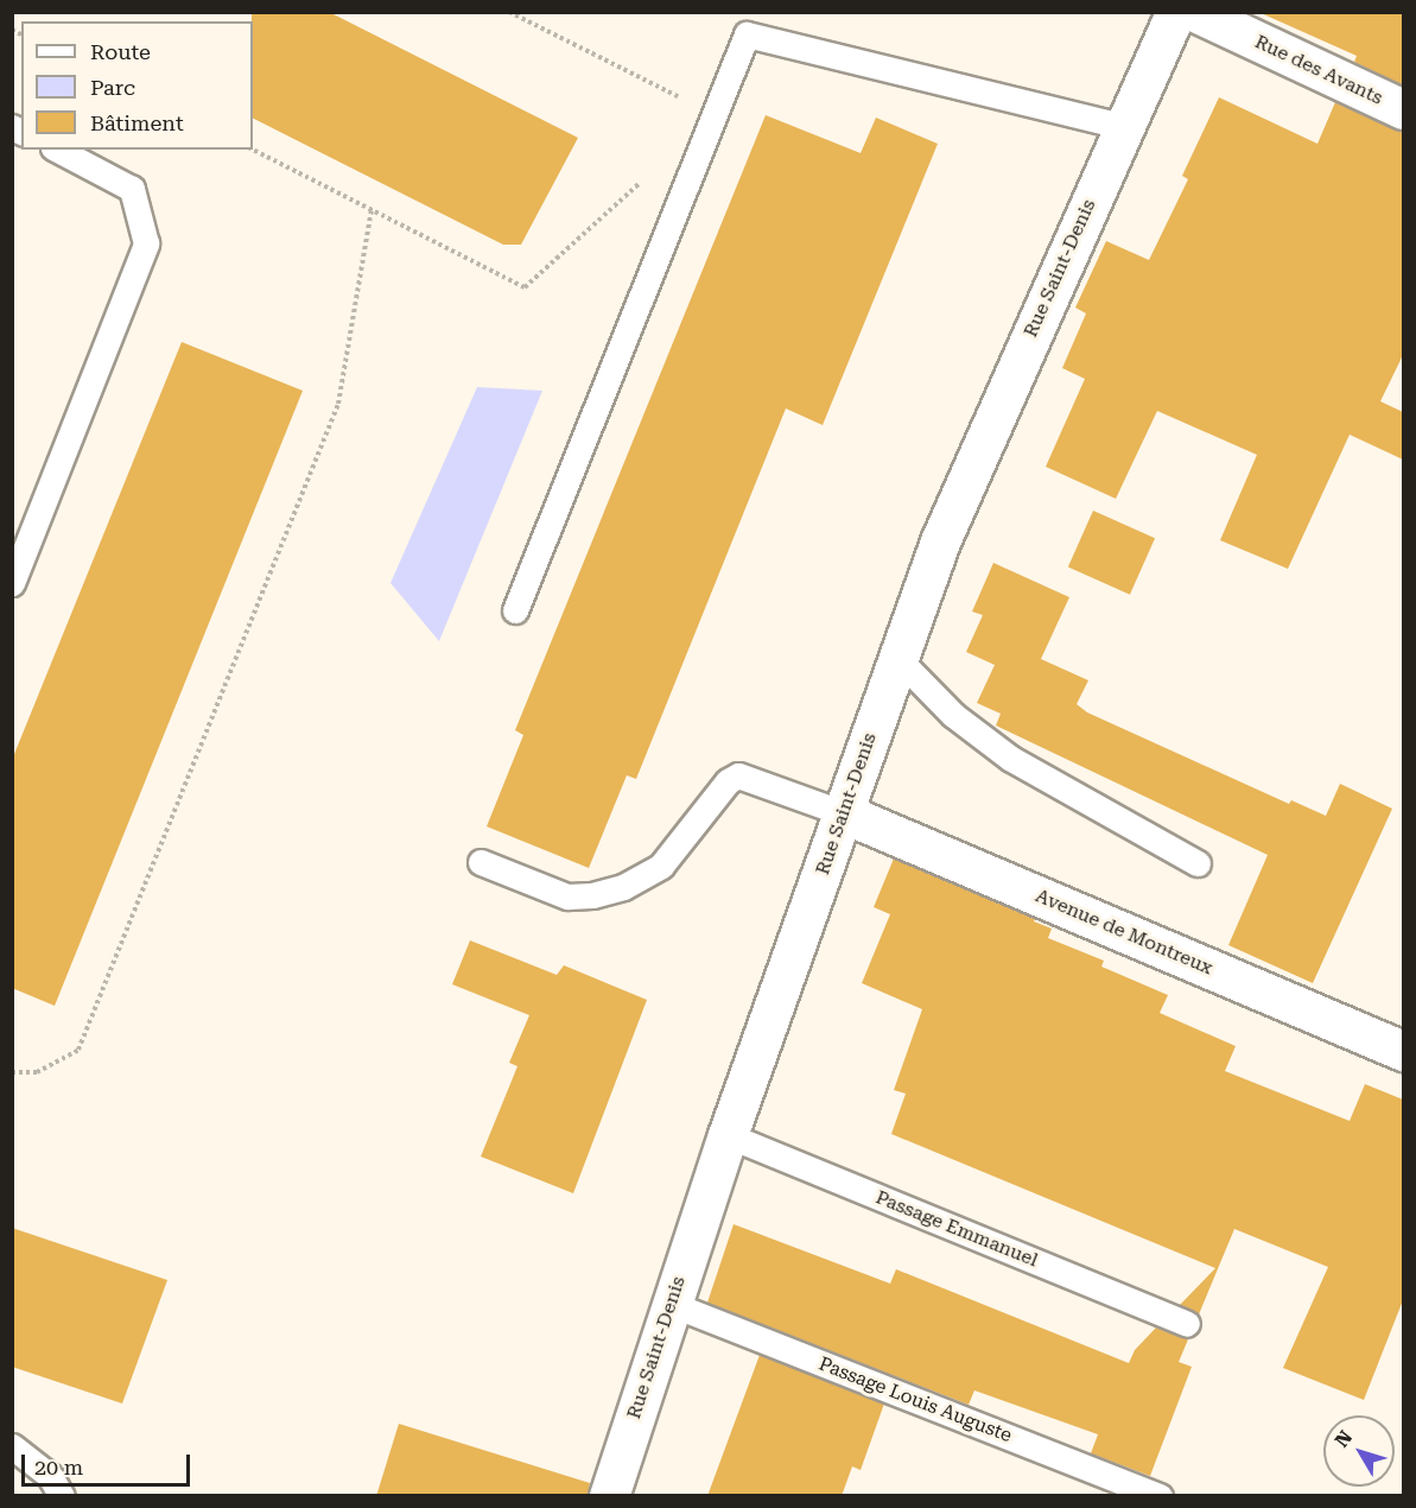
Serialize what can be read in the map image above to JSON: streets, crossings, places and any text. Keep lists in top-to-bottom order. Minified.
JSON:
{"streets":{"street":["Rue des Avants","Rue Saint-Denis","Avenue de Montreux"],"lane":["Passage Emmanuel","Passage Louis Auguste"]},"crossings":[["Rue Saint-Denis","Avenue de Montreux"],["Rue Saint-Denis","Passage Emmanuel"],["Rue Saint-Denis","Passage Louis Auguste"]],"legend":["Route","Parc","Bâtiment"],"scale_bar":"20 m","north":"top left"}
